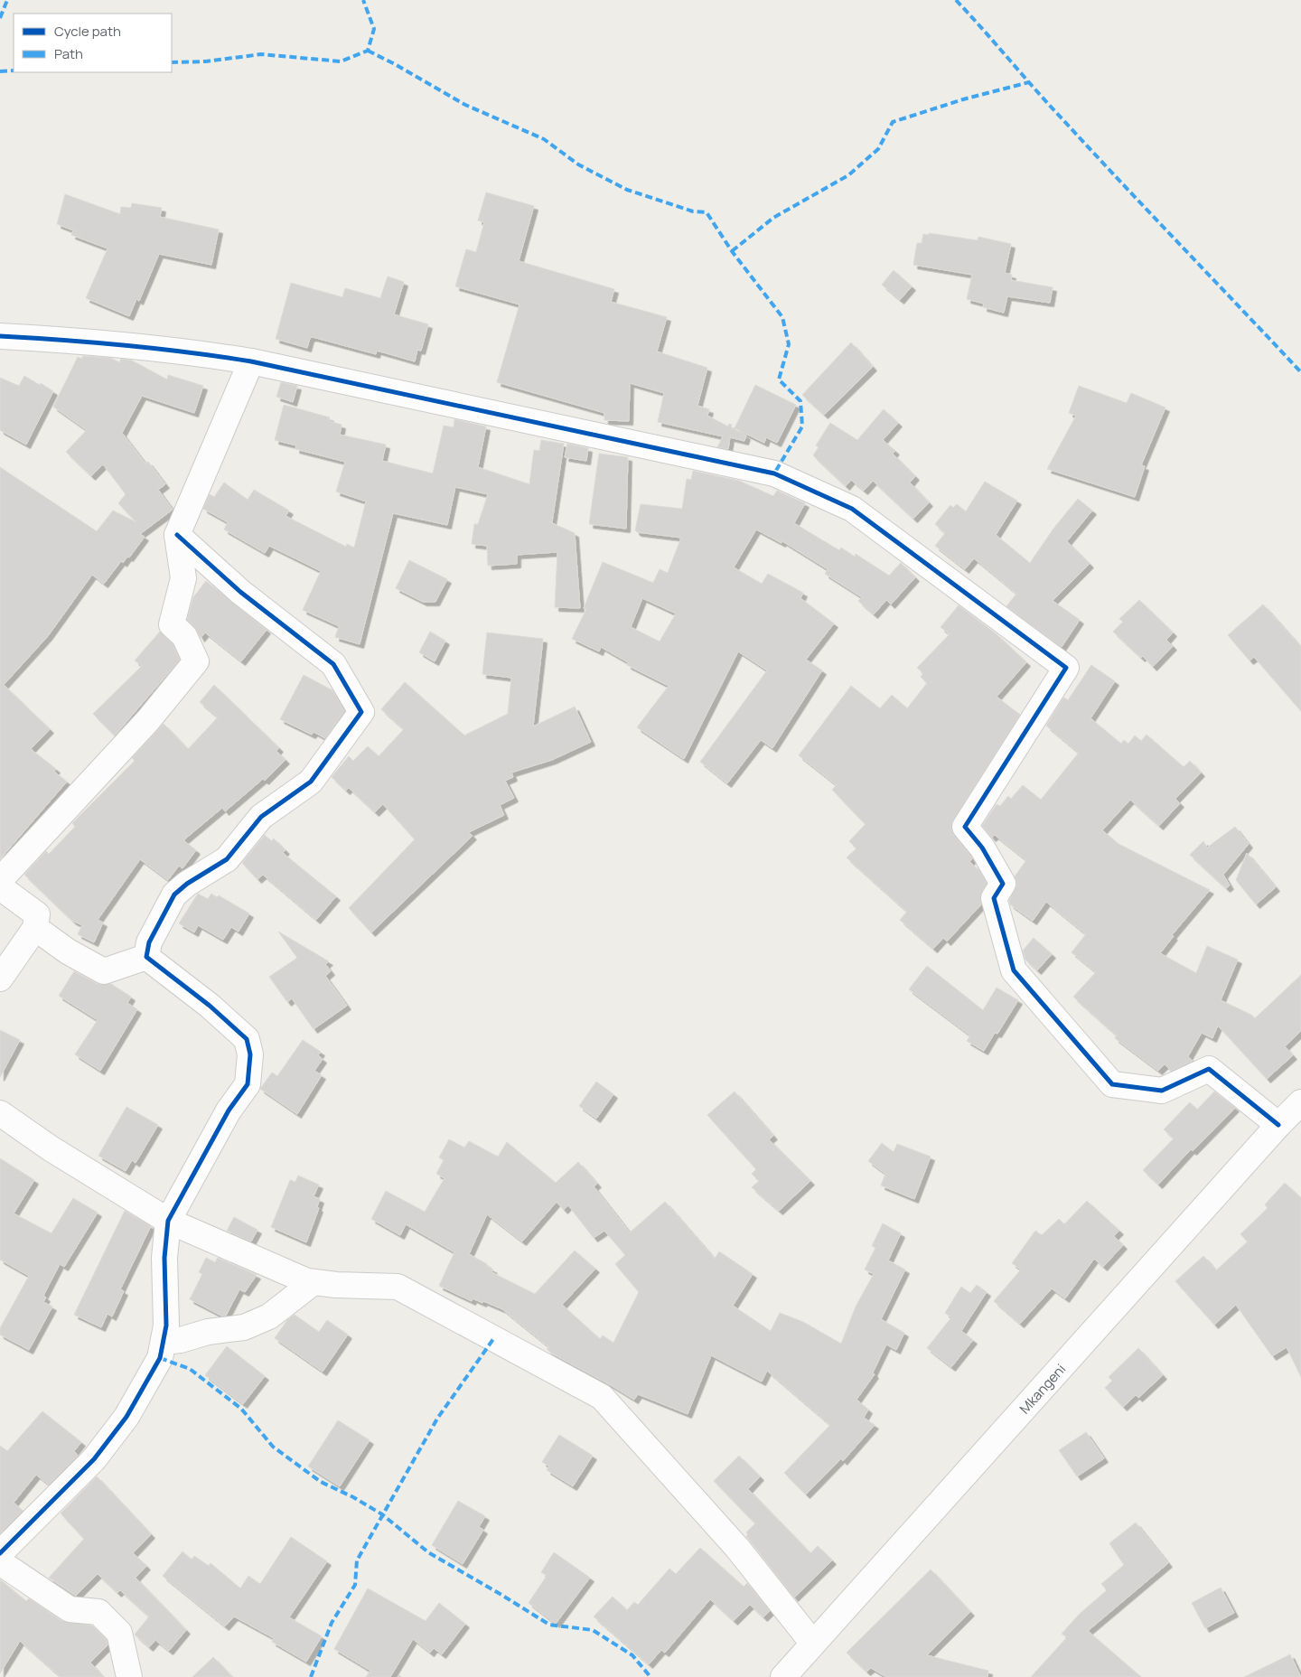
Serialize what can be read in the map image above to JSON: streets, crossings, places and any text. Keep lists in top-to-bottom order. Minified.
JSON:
{"streets":{"street":["Mkangeni"]},"legend":["Cycle path","Path"]}
